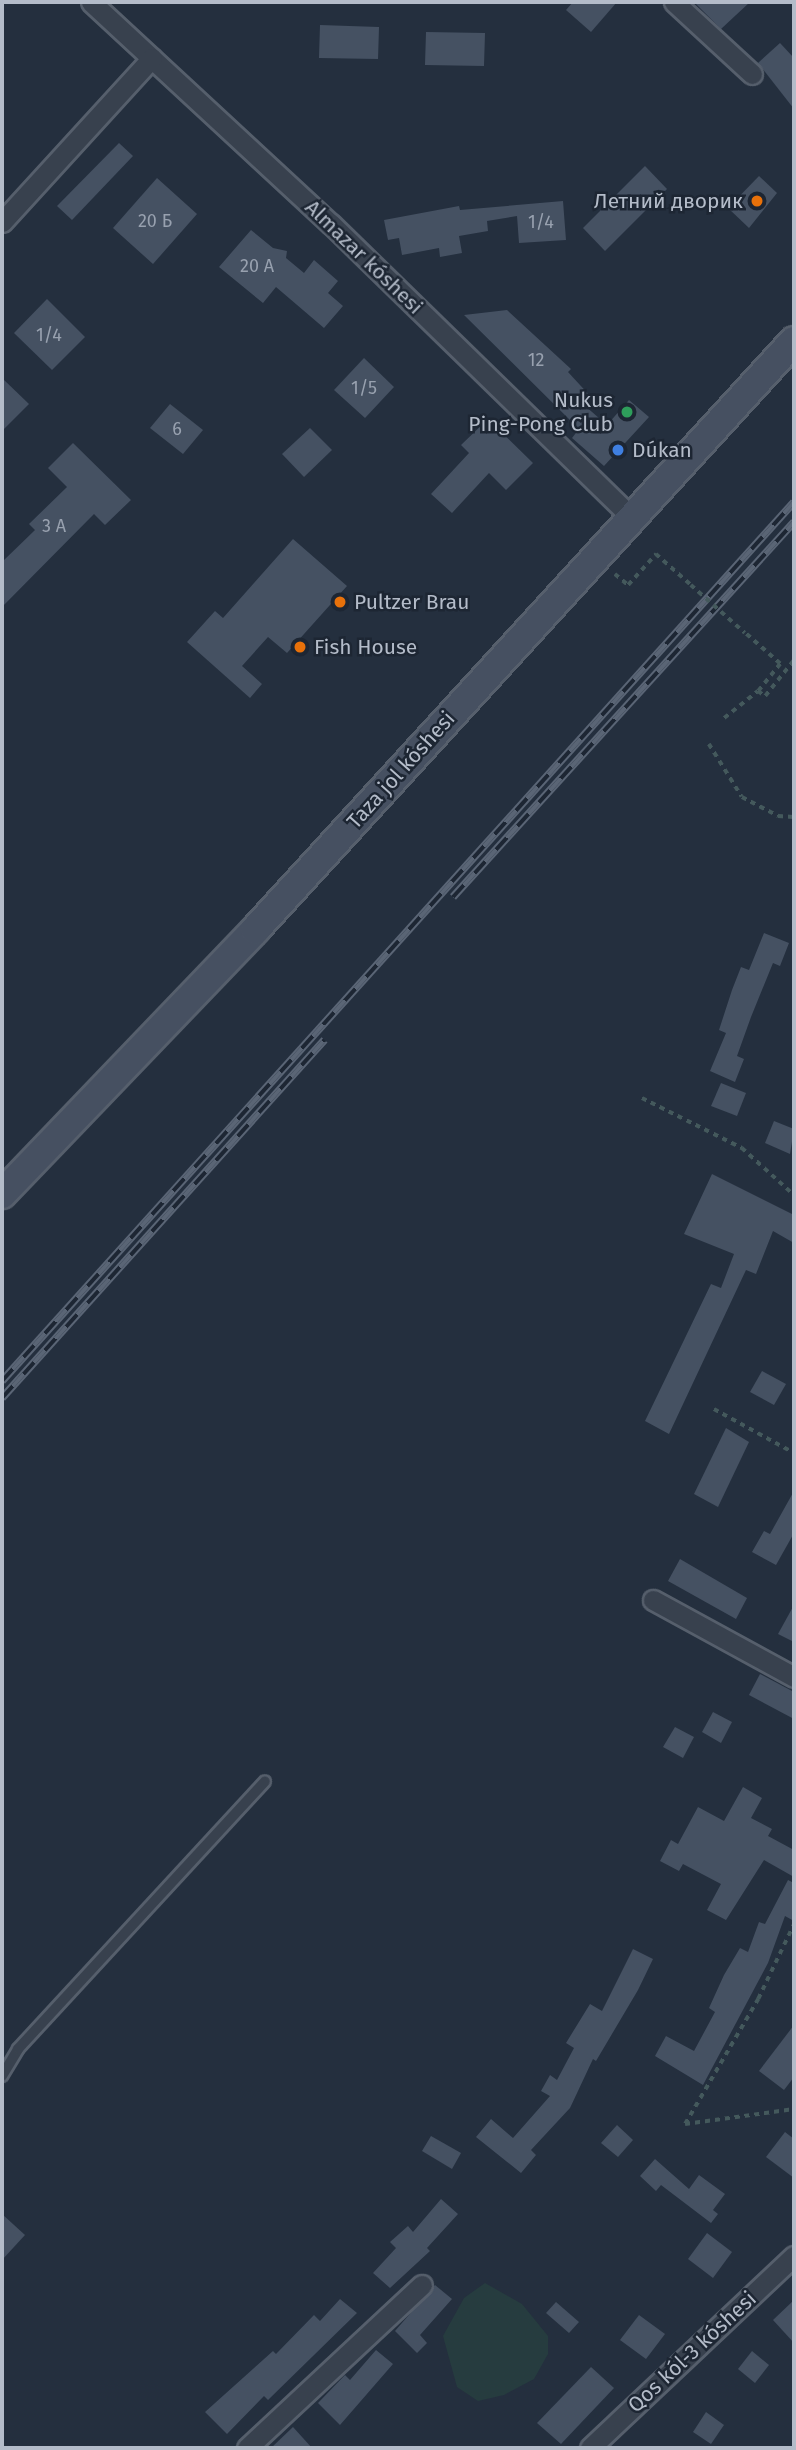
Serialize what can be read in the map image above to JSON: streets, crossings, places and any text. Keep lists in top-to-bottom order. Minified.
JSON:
{"streets":{"main road":["Taza jol kóshesi"],"street":["Almazar kóshesi","Qos kól-3 kóshesi"]},"crossings":[["Almazar kóshesi","Taza jol kóshesi"]],"places":["Летний дворик","Nukus Ping-Pong Club","Dúkan","Pultzer Brau","Fish House"],"house_numbers":["20 Б","1/4","20 А","1/4","12","1/5","6","3 А"]}
